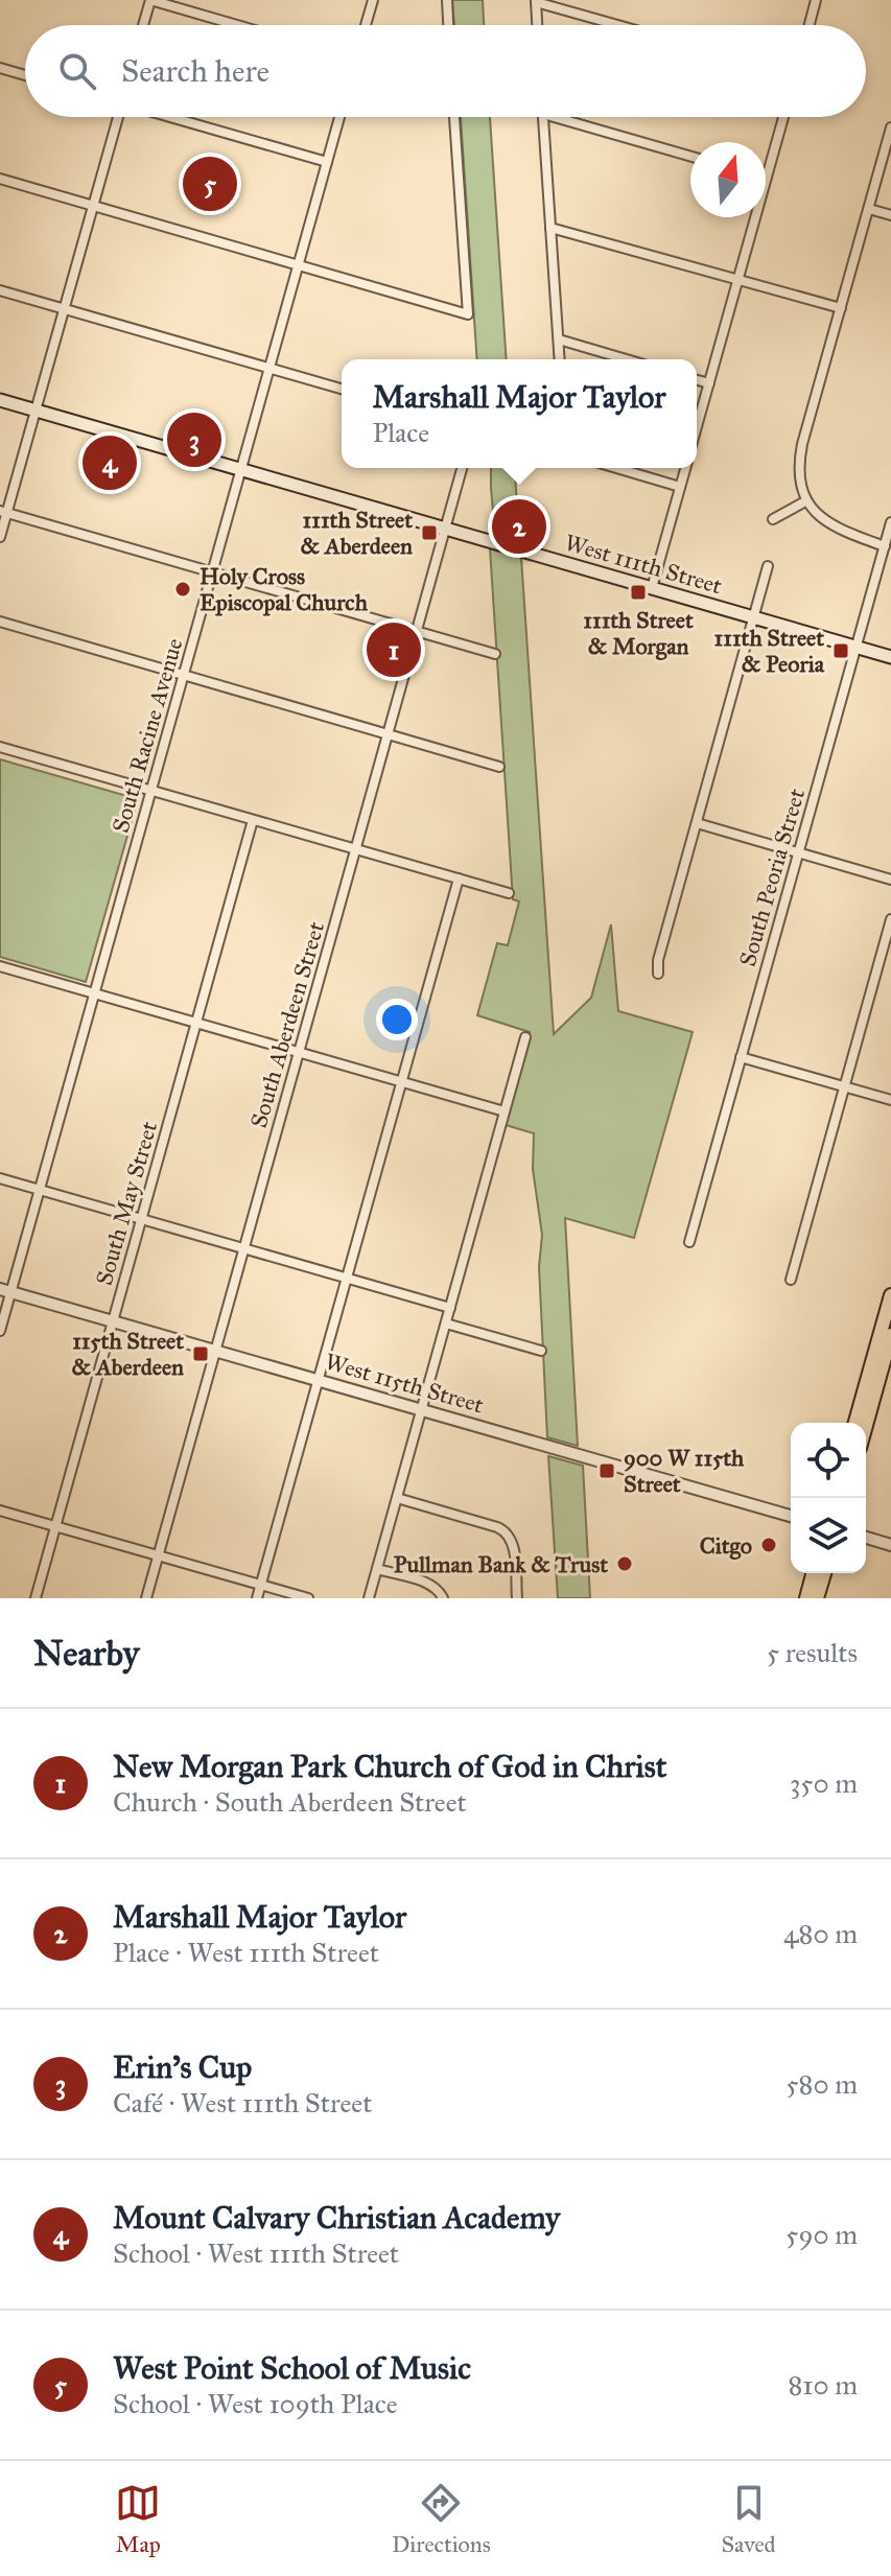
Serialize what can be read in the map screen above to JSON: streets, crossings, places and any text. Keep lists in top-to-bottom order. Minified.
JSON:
{"streets":{"main road":["West 111th Street"],"street":["South Racine Avenue","South Peoria Street","South Aberdeen Street","South May Street","West 115th Street"]},"crossings":[["West 111th Street","South Racine Avenue"],["West 111th Street","South Peoria Street"],["West 111th Street","South Aberdeen Street"],["South Racine Avenue","West 115th Street"],["South Aberdeen Street","West 115th Street"],["South May Street","West 115th Street"]],"places":{"transit":["111th Street & Aberdeen","111th Street & Morgan","111th Street & Peoria","115th Street & Aberdeen","900 W 115th Street"],"other":["Holy Cross Episcopal Church","Citgo","Pullman Bank & Trust"]},"north":"top","page":{"search":"Search here","pins":["5","3","4","2","1"],"popup":["Marshall Major Taylor","Place"],"heading":["Nearby","5 results"],"list":[{"mark":"1","name":"New Morgan Park Church of God in Christ","note":"Church · South Aberdeen Street","value":"350 m"},{"mark":"2","name":"Marshall Major Taylor","note":"Place · West 111th Street","value":"480 m"},{"mark":"3","name":"Erin's Cup","note":"Café · West 111th Street","value":"580 m"},{"mark":"4","name":"Mount Calvary Christian Academy","note":"School · West 111th Street","value":"590 m"},{"mark":"5","name":"West Point School of Music","note":"School · West 109th Place","value":"810 m"}],"nav":["Map","Directions","Saved"]}}
